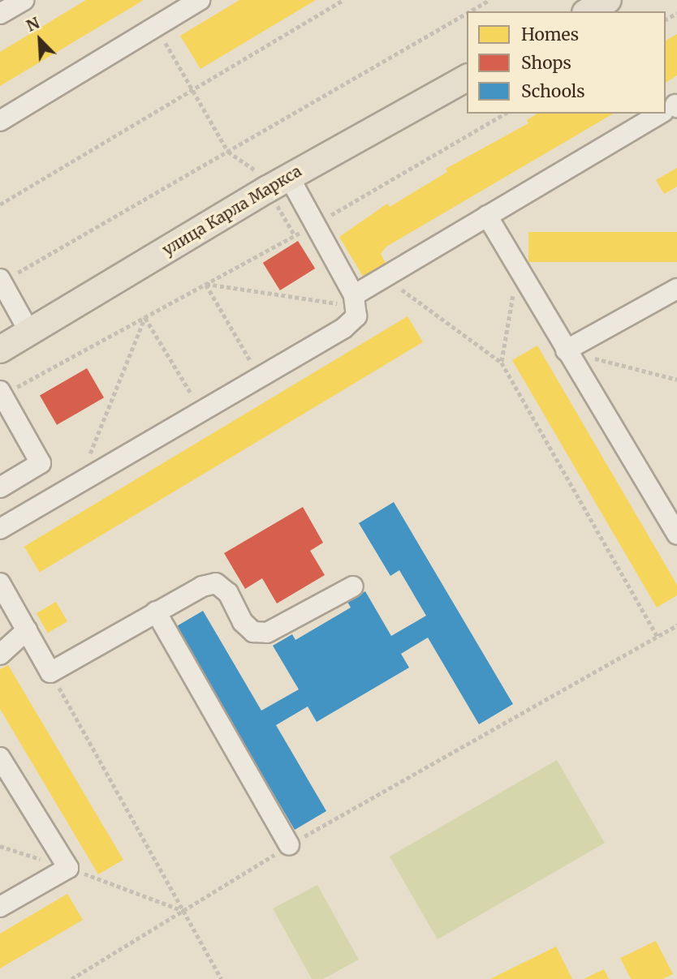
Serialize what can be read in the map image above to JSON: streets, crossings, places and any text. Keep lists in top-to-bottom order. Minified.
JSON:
{"streets":{"main road":["улица Карла Маркса"]},"legend":["Homes","Shops","Schools"],"north":"top left"}
